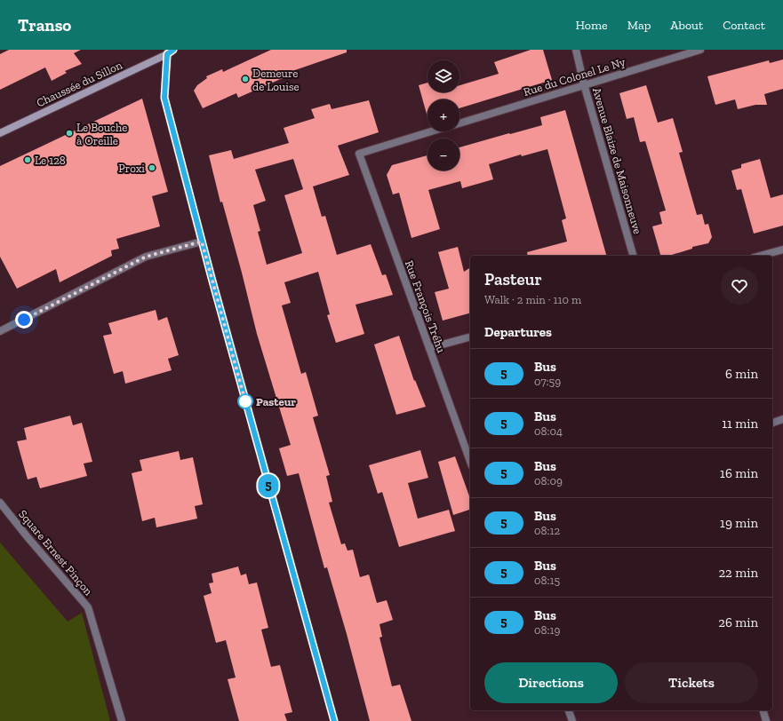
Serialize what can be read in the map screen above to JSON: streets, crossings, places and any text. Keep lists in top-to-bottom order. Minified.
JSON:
{"streets":{"main road":["Chaussée du Sillon"],"street":["Rue du Colonel Le Ny","Avenue Blaize de Maisonneuve","Rue François Tréhu","Square Ernest Pinçon"]},"crossings":[["Rue du Colonel Le Ny","Avenue Blaize de Maisonneuve"],["Rue du Colonel Le Ny","Rue François Tréhu"]],"places":["Demeure de Louise","Le Bouche à Oreille","Le 128","Proxi","Pasteur"],"lines":["bus line 5"],"page":{"header":"Transo","nav":["Home","Map","About","Contact"],"on_map":"5","map_buttons":["+","−"],"heading":[["Pasteur","Walk · 2 min · 110 m"],"Departures"],"list":[{"mark":"5","name":"Bus","note":"07:59","value":"6 min"},{"mark":"5","name":"Bus","note":"08:04","value":"11 min"},{"mark":"5","name":"Bus","note":"08:09","value":"16 min"},{"mark":"5","name":"Bus","note":"08:12","value":"19 min"},{"mark":"5","name":"Bus","note":"08:15","value":"22 min"},{"mark":"5","name":"Bus","note":"08:19","value":"26 min"}],"buttons":["Directions","Tickets"]}}
